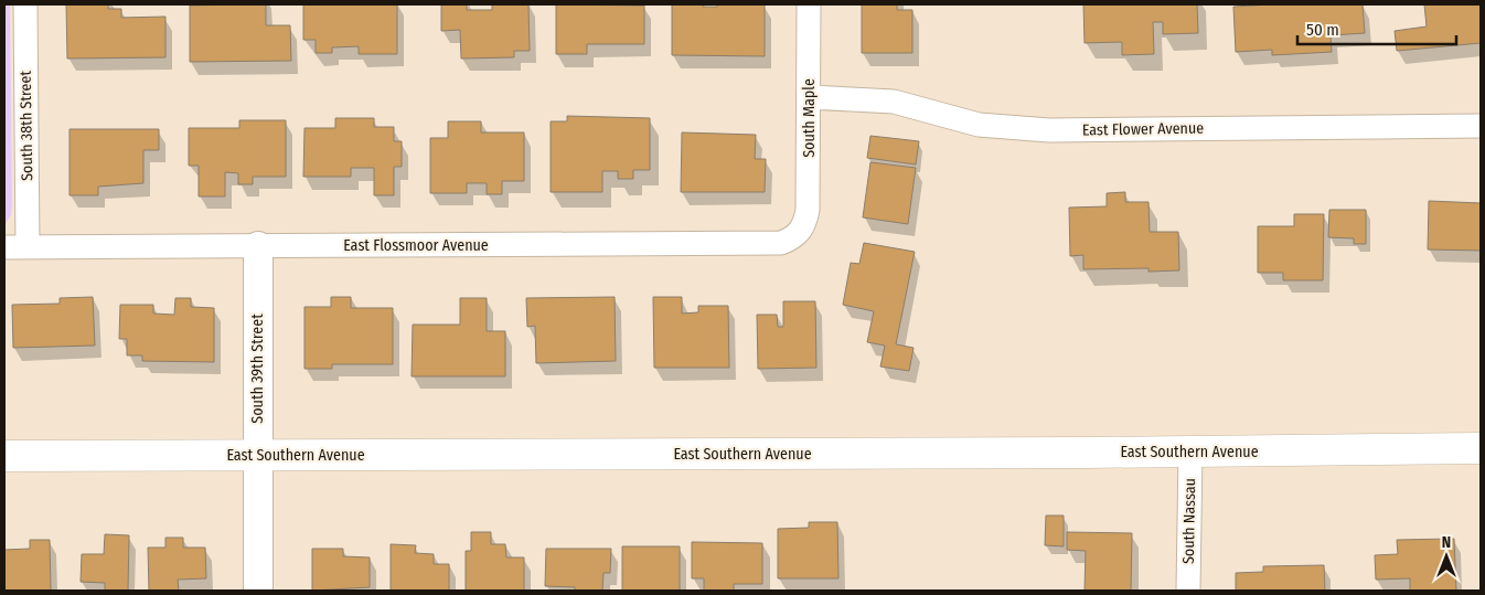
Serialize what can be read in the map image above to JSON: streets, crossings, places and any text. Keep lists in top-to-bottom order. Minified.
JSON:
{"streets":{"main road":["East Southern Avenue"],"street":["South Maple","South 38th Street","East Flower Avenue","East Flossmoor Avenue","South 39th Street","South Nassau"]},"crossings":[["South Maple","East Flower Avenue"],["South Maple","East Flossmoor Avenue"],["South 38th Street","East Flossmoor Avenue"],["East Flossmoor Avenue","South 39th Street"],["South 39th Street","East Southern Avenue"],["East Southern Avenue","South Nassau"]],"scale_bar":"50 m","north":"top"}
